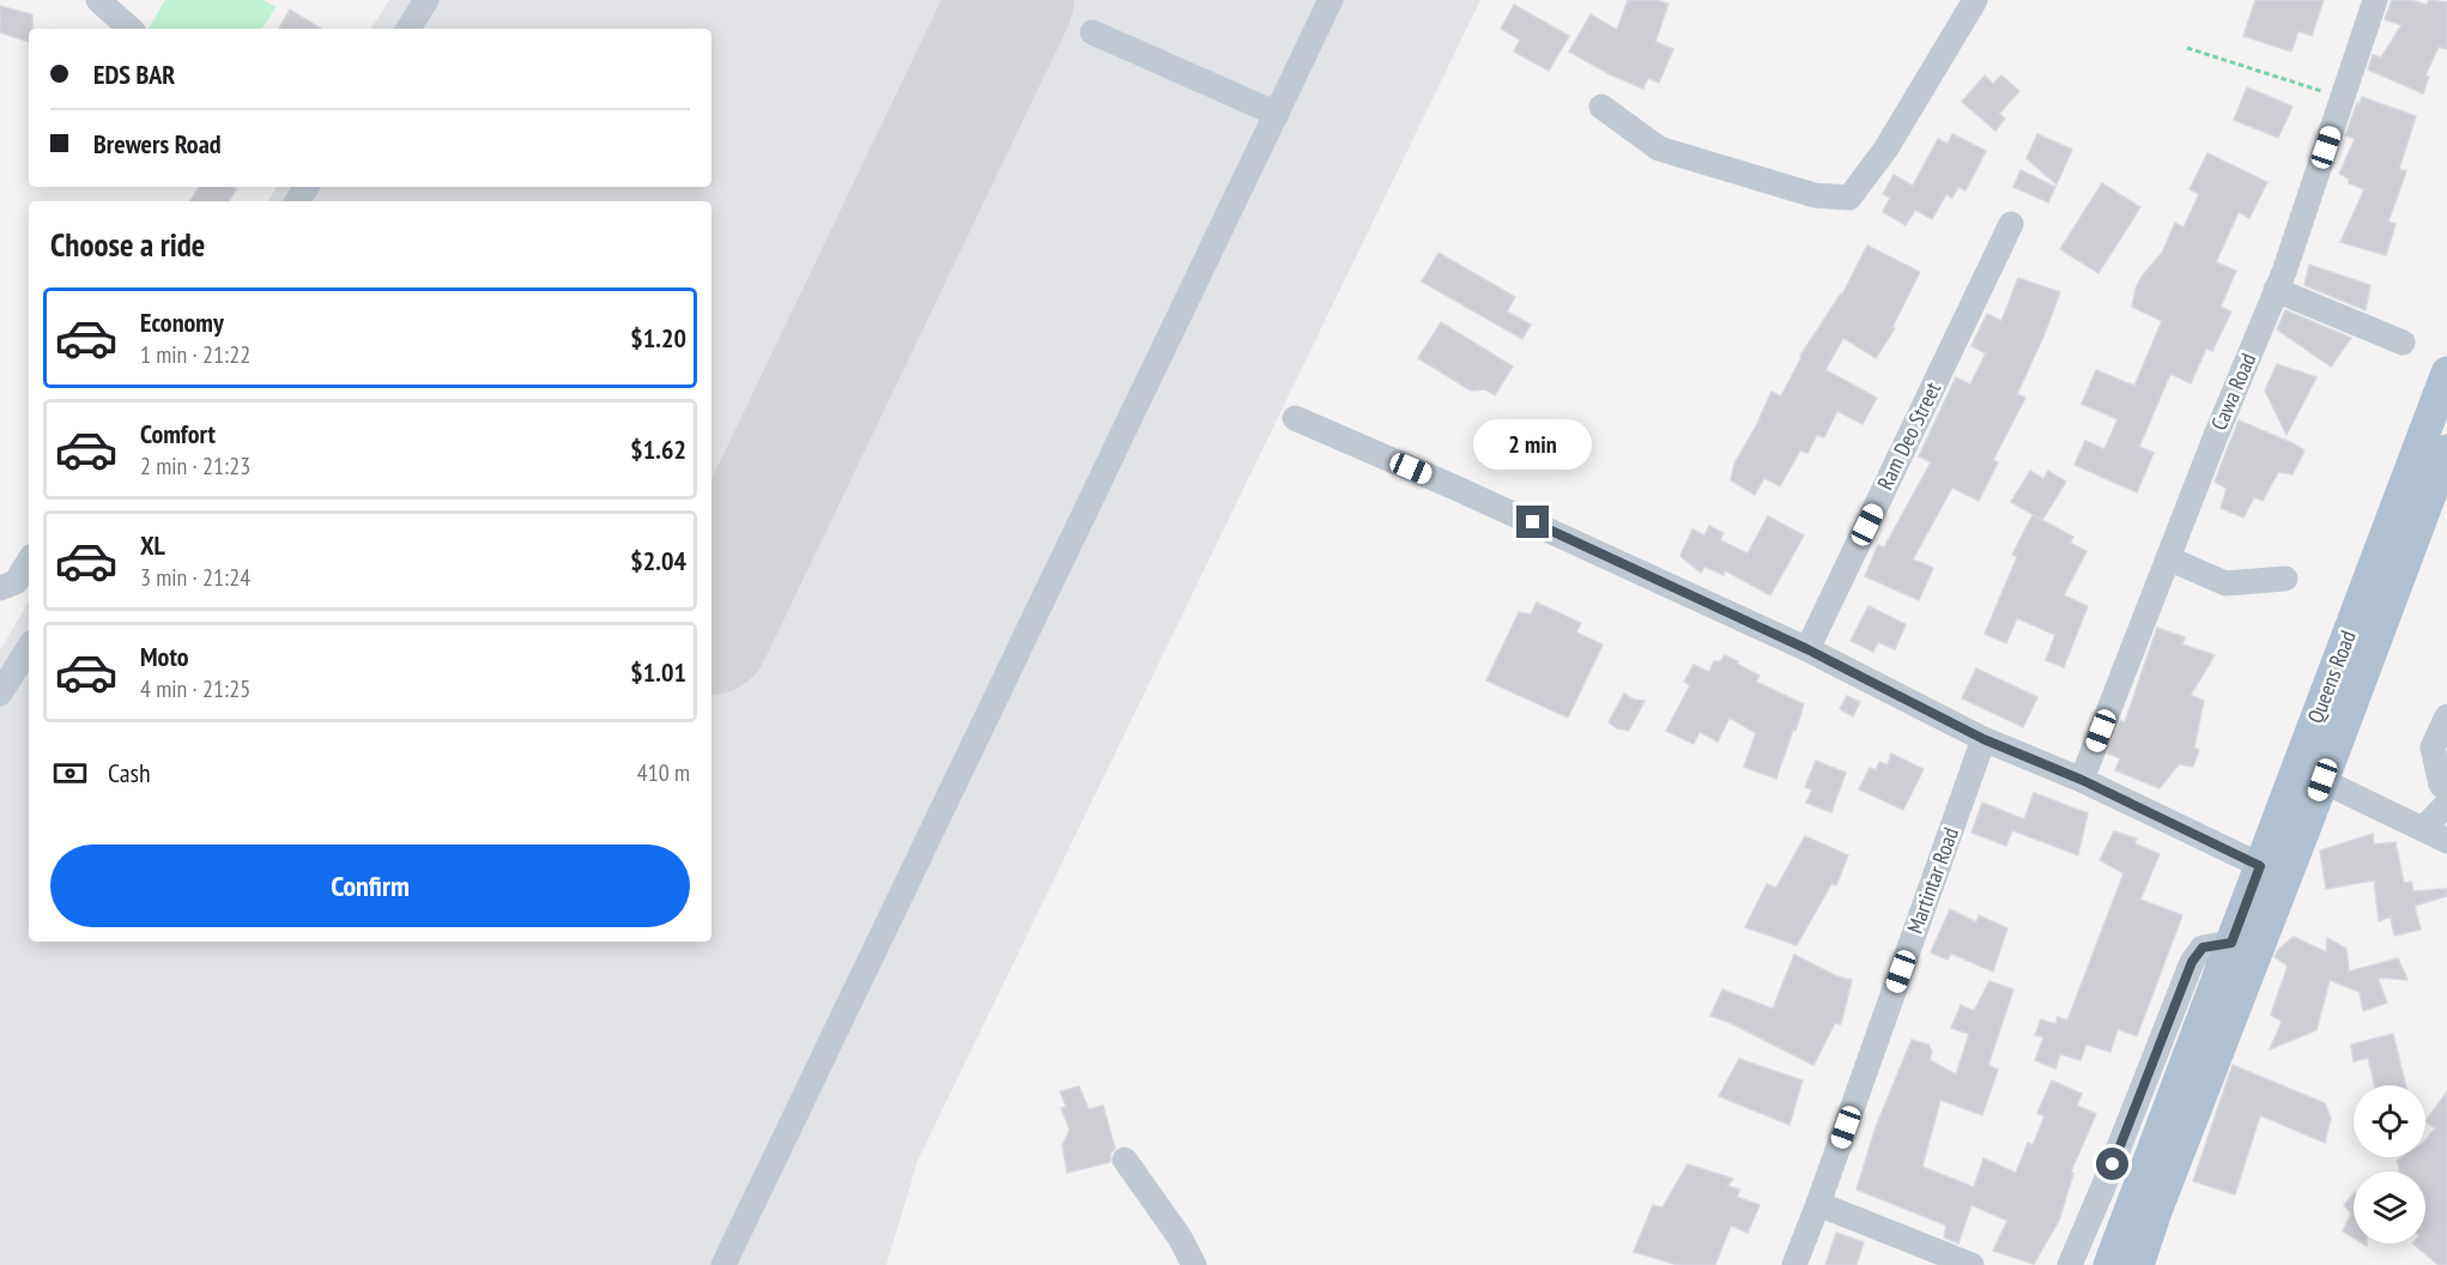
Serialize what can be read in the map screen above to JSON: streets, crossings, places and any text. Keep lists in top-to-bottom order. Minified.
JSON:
{"streets":{"main road":["Queens Road"],"street":["Cawa Road","Ram Deo Street","Martintar Road"]},"page":{"banner":["EDS BAR","Brewers Road"],"heading":"Choose a ride","list":[{"name":"Economy","note":"1 min · 21:22","value":"$1.20"},{"name":"Comfort","note":"2 min · 21:23","value":"$1.62"},{"name":"XL","note":"3 min · 21:24","value":"$2.04"},{"name":"Moto","note":"4 min · 21:25","value":"$1.01"}],"bubble":"2 min","pay":["Cash","410 m"],"buttons":"Confirm"}}
